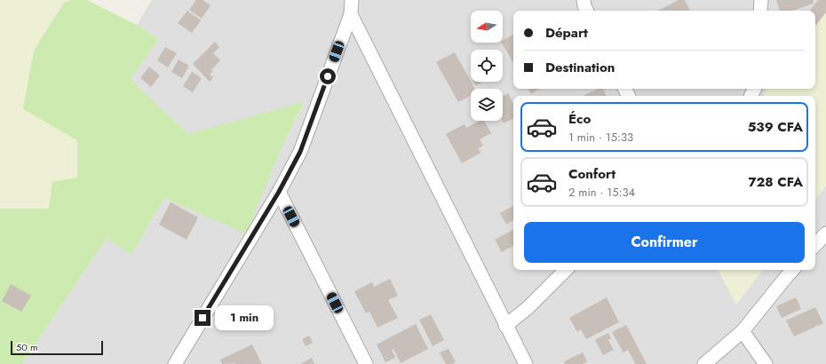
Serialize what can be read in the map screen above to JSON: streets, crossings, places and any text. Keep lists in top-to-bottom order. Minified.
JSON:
{"scale_bar":"50 m","north":"left","page":{"banner":["Départ","Destination"],"list":[{"name":"Éco","note":"1 min · 15:33","value":"539 CFA"},{"name":"Confort","note":"2 min · 15:34","value":"728 CFA"}],"buttons":"Confirmer","bubble":"1 min","scale":"50 m"}}
